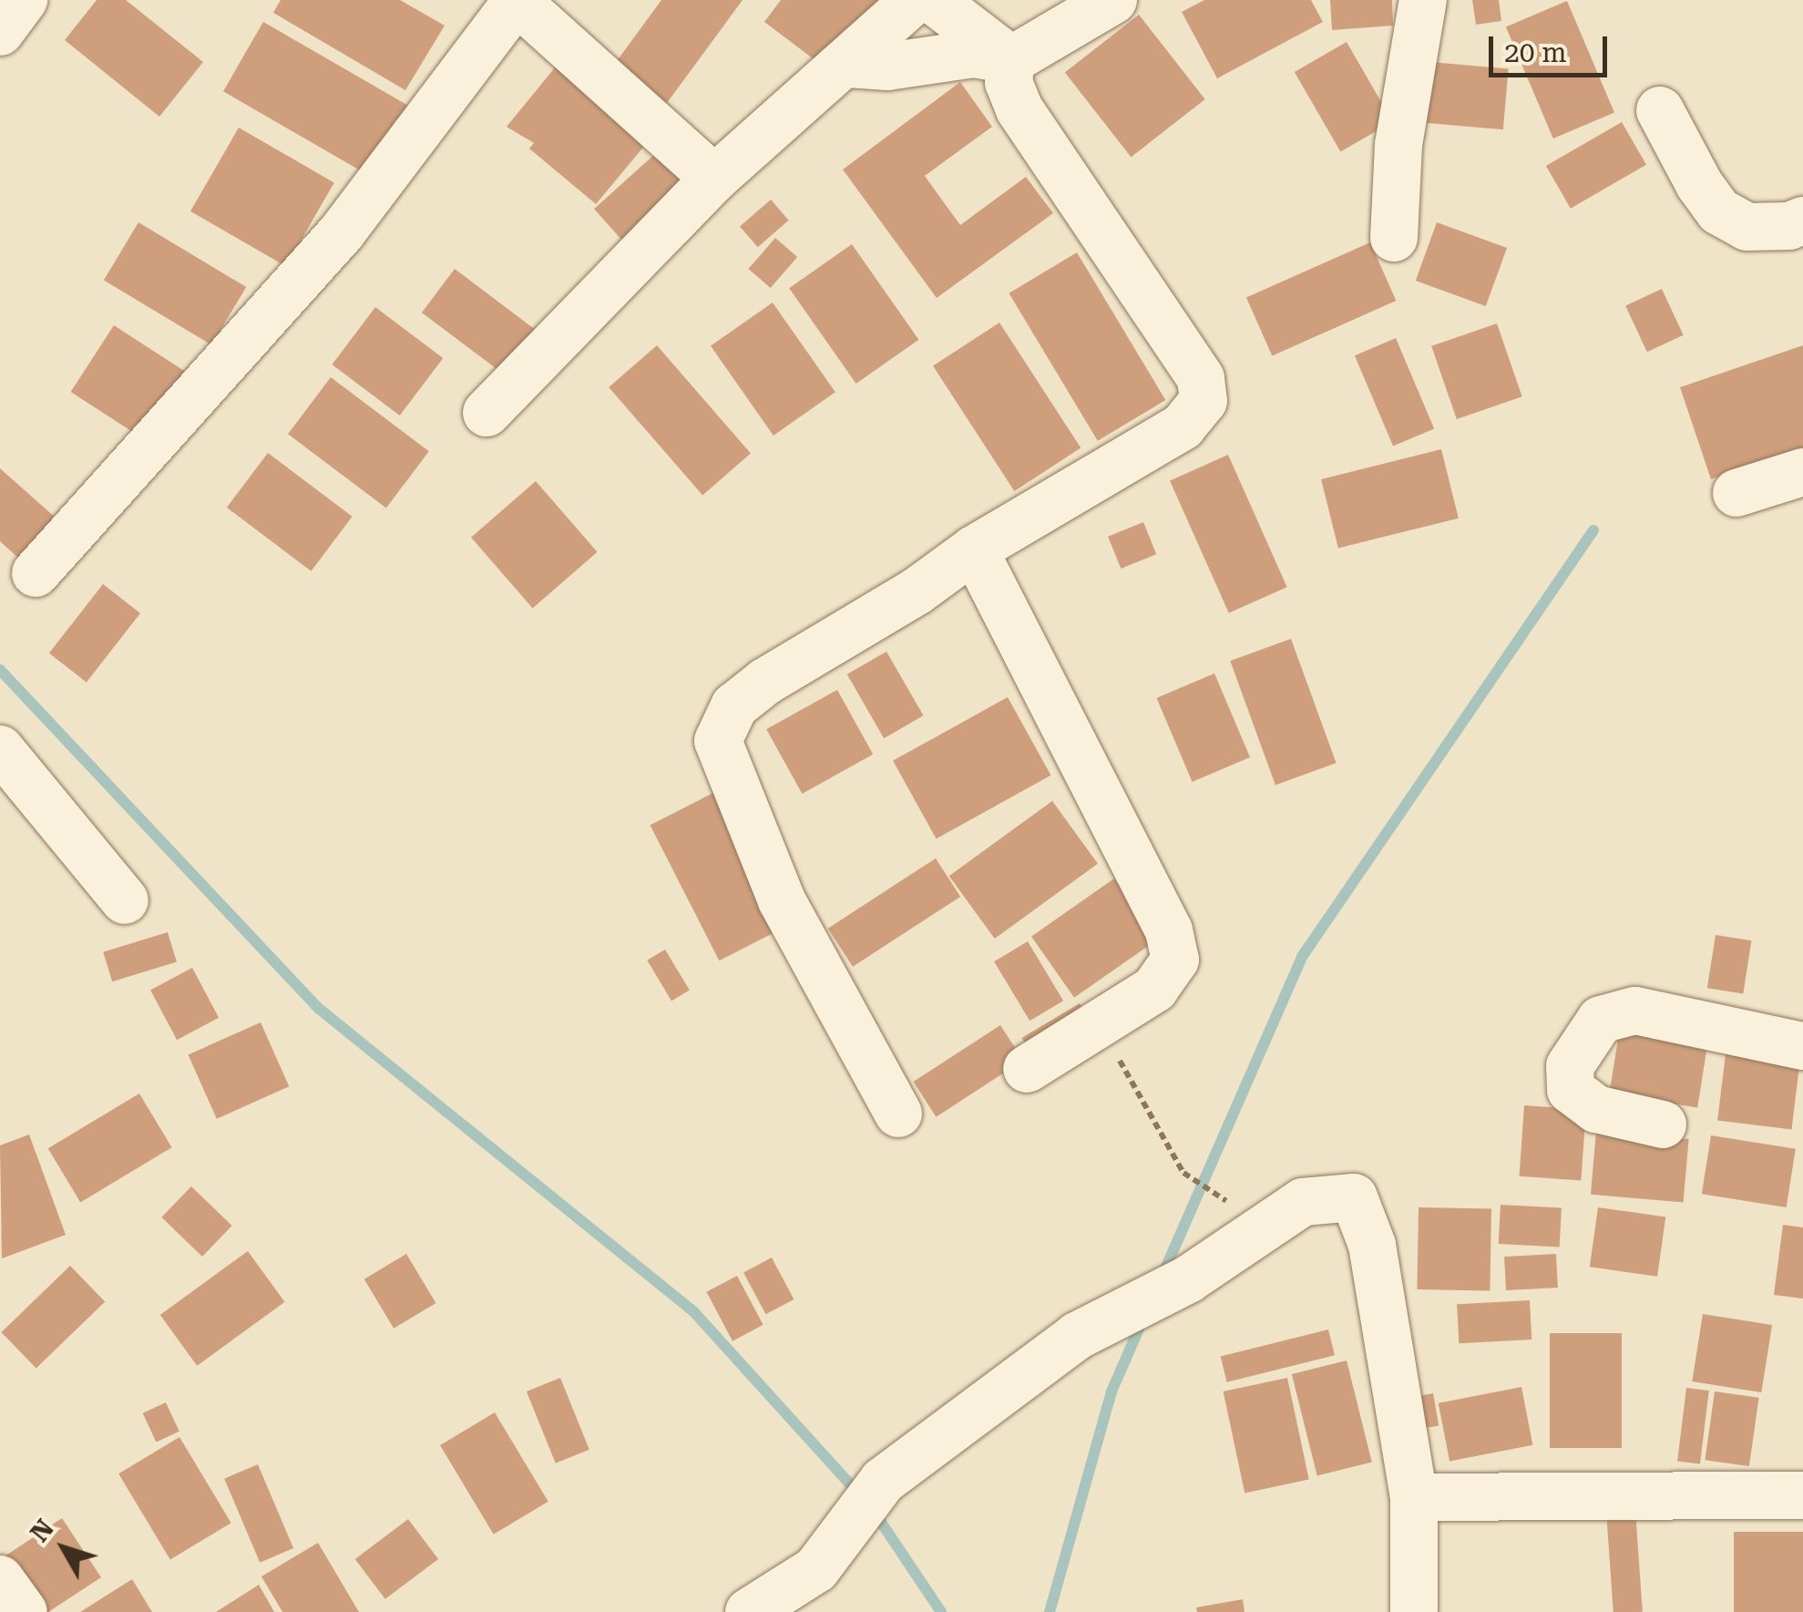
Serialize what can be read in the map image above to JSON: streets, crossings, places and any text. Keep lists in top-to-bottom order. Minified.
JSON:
{"scale_bar":"20 m","north":"top left"}
